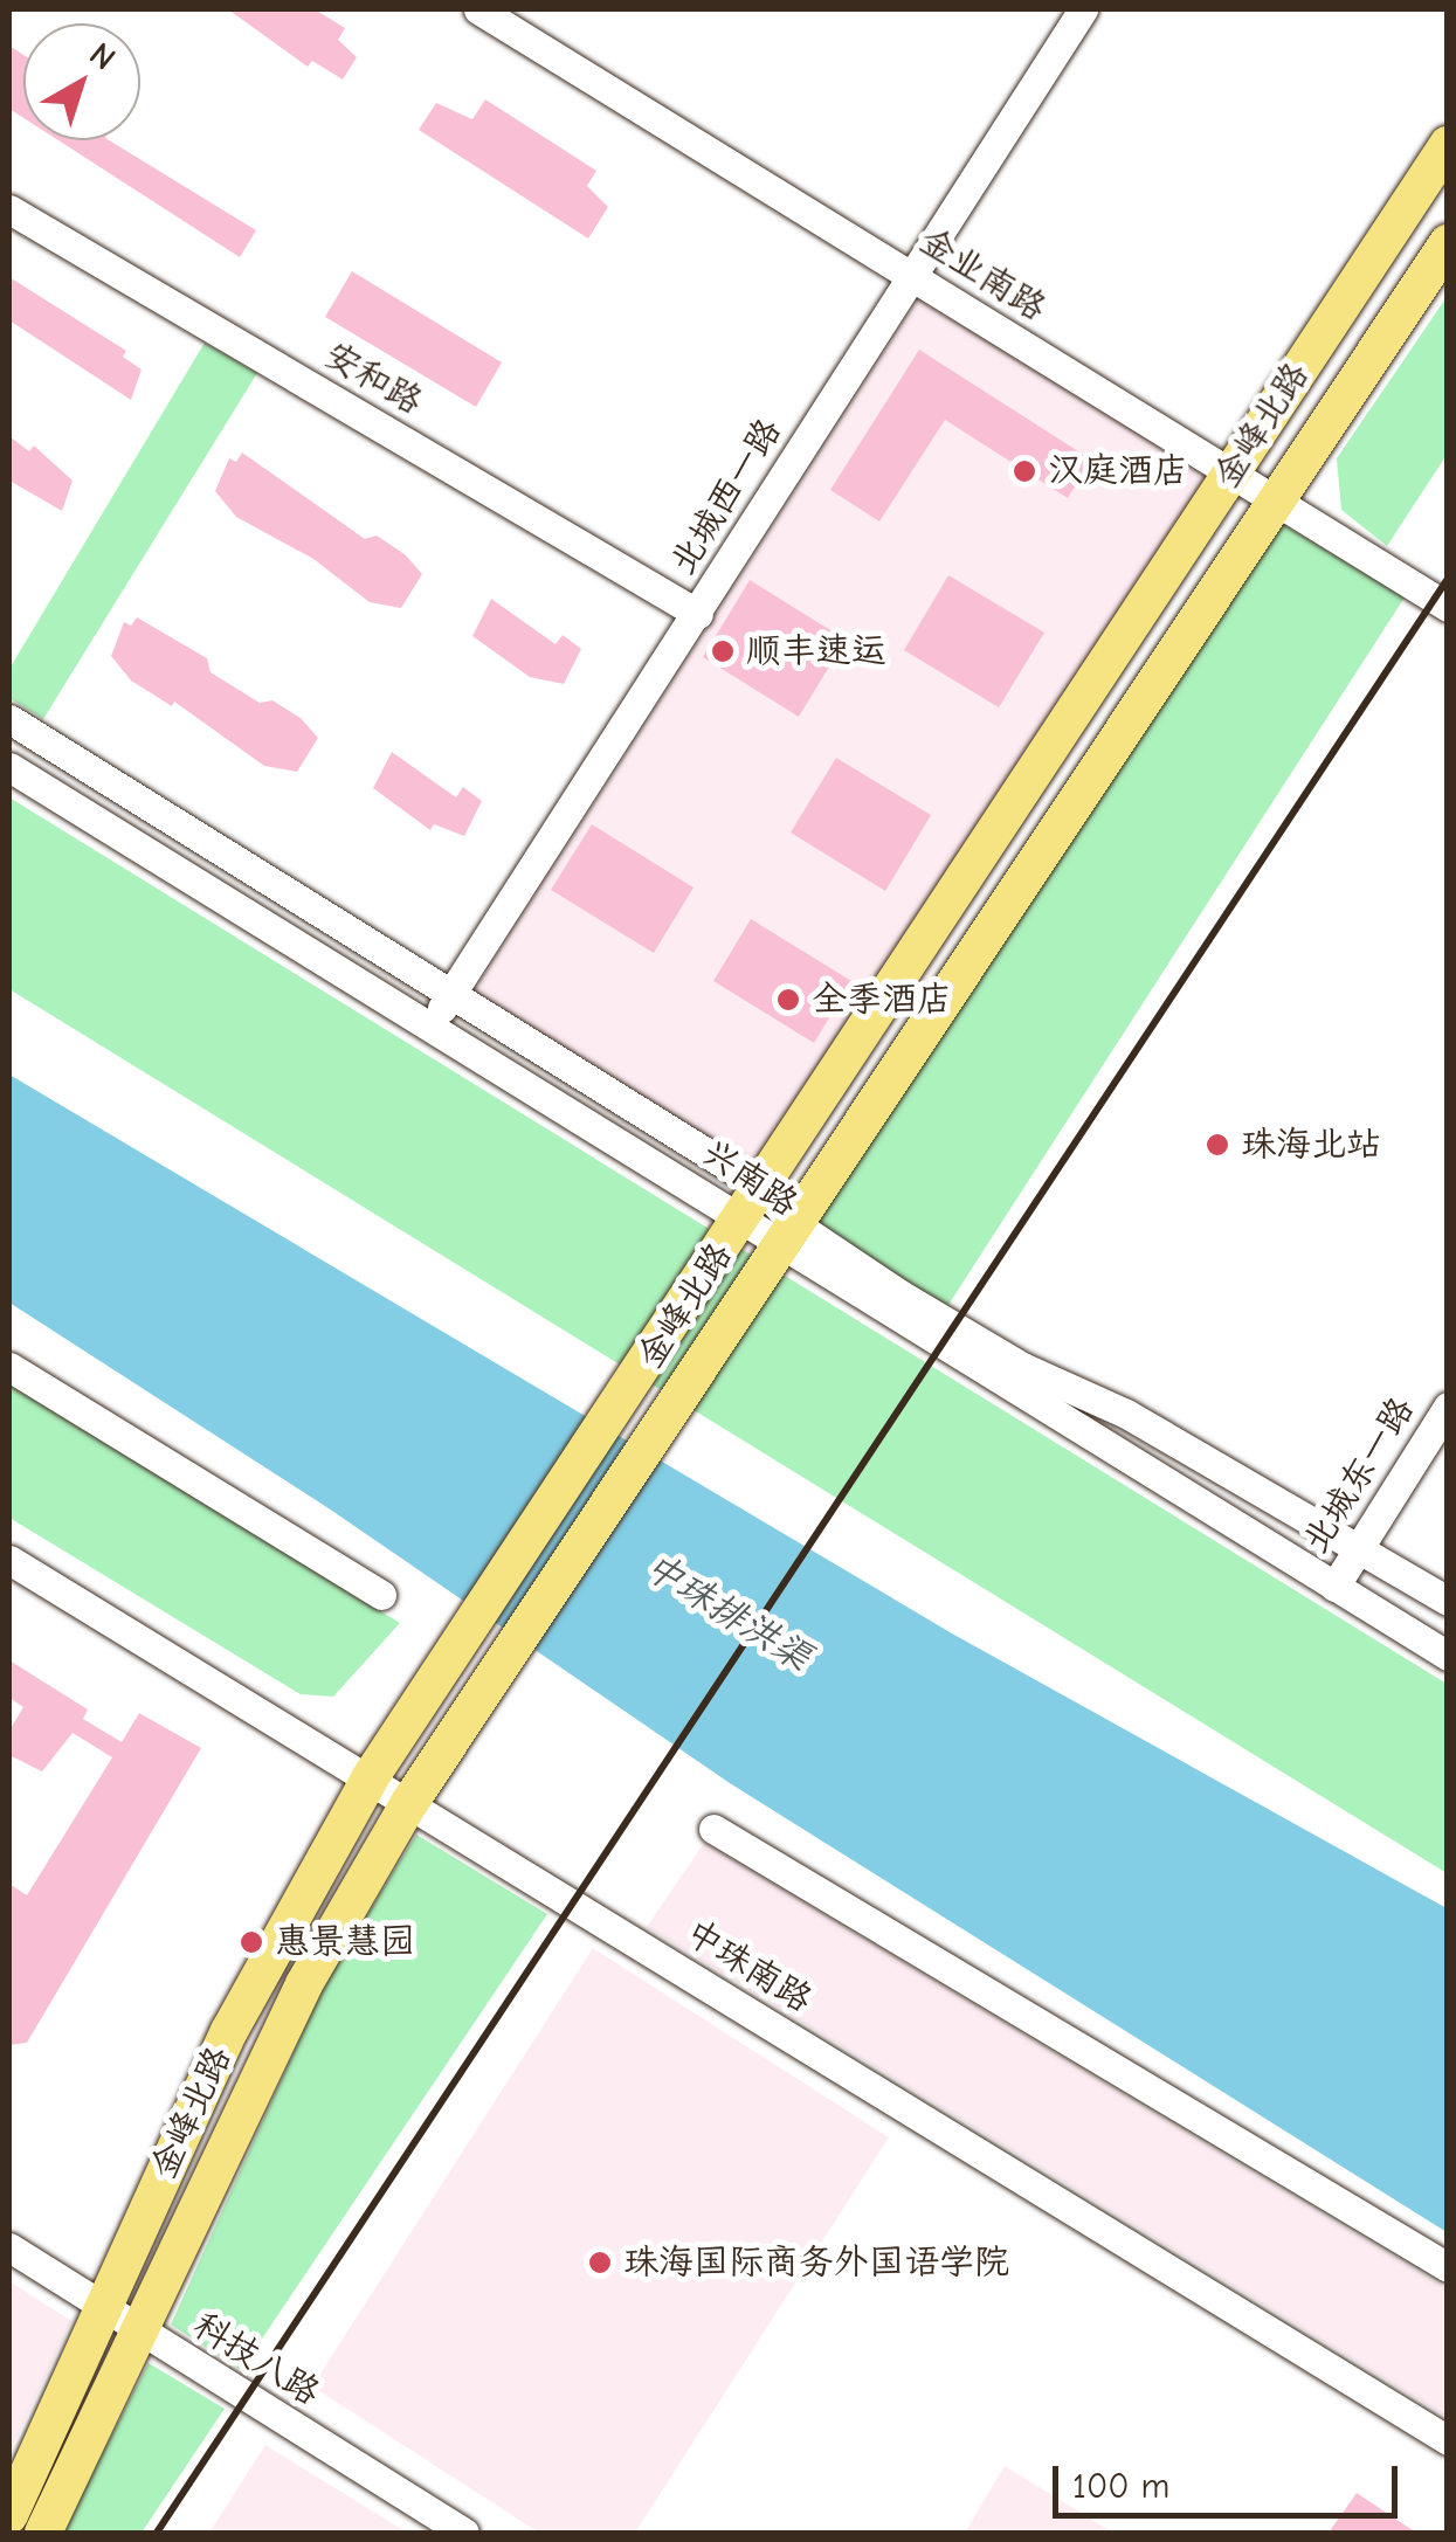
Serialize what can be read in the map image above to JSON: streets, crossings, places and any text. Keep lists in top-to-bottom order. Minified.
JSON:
{"streets":{"main road":["金峰北路"],"street":["金业南路","安和路","北城西一路","兴南路","北城东一路","中珠南路","科技八路"]},"crossings":[["金业南路","金峰北路"],["金业南路","北城西一路"],["安和路","北城西一路"],["金峰北路","兴南路"],["金峰北路","中珠南路"],["金峰北路","科技八路"],["北城西一路","兴南路"],["兴南路","北城东一路"]],"water":["中珠排洪渠"],"places":["汉庭酒店","顺丰速运","全季酒店","珠海北站","惠景慧园","珠海国际商务外国语学院"],"scale_bar":"100 m","north":"top right"}
